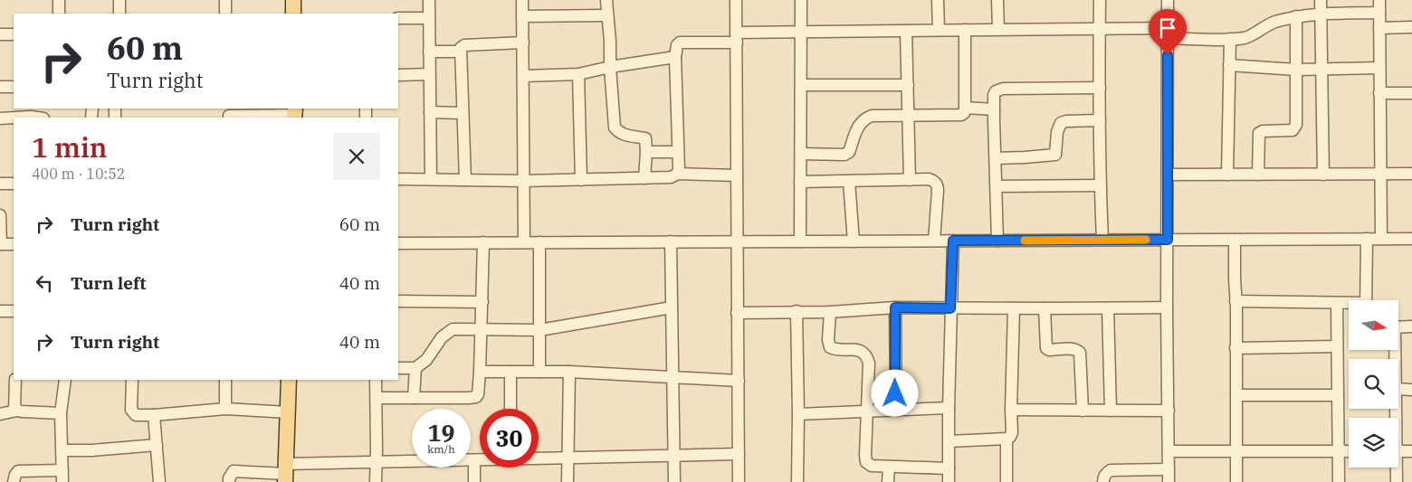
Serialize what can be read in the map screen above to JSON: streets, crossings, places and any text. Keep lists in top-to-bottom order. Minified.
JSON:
{"north":"right","page":{"turn":["60 m","Turn right"],"heading":["1 min","400 m · 10:52"],"list":[{"name":"Turn right","value":"60 m"},{"name":"Turn left","value":"40 m"},{"name":"Turn right","value":"40 m"}],"speed":"19 km/h","limit":"30"}}
